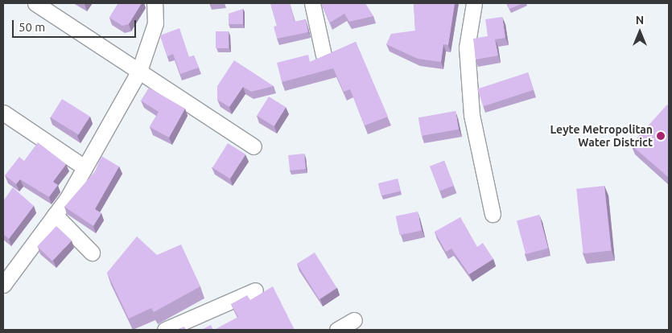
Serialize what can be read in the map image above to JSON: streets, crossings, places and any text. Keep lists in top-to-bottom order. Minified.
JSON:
{"places":["Leyte Metropolitan Water District"],"scale_bar":"50 m","north":"top"}
